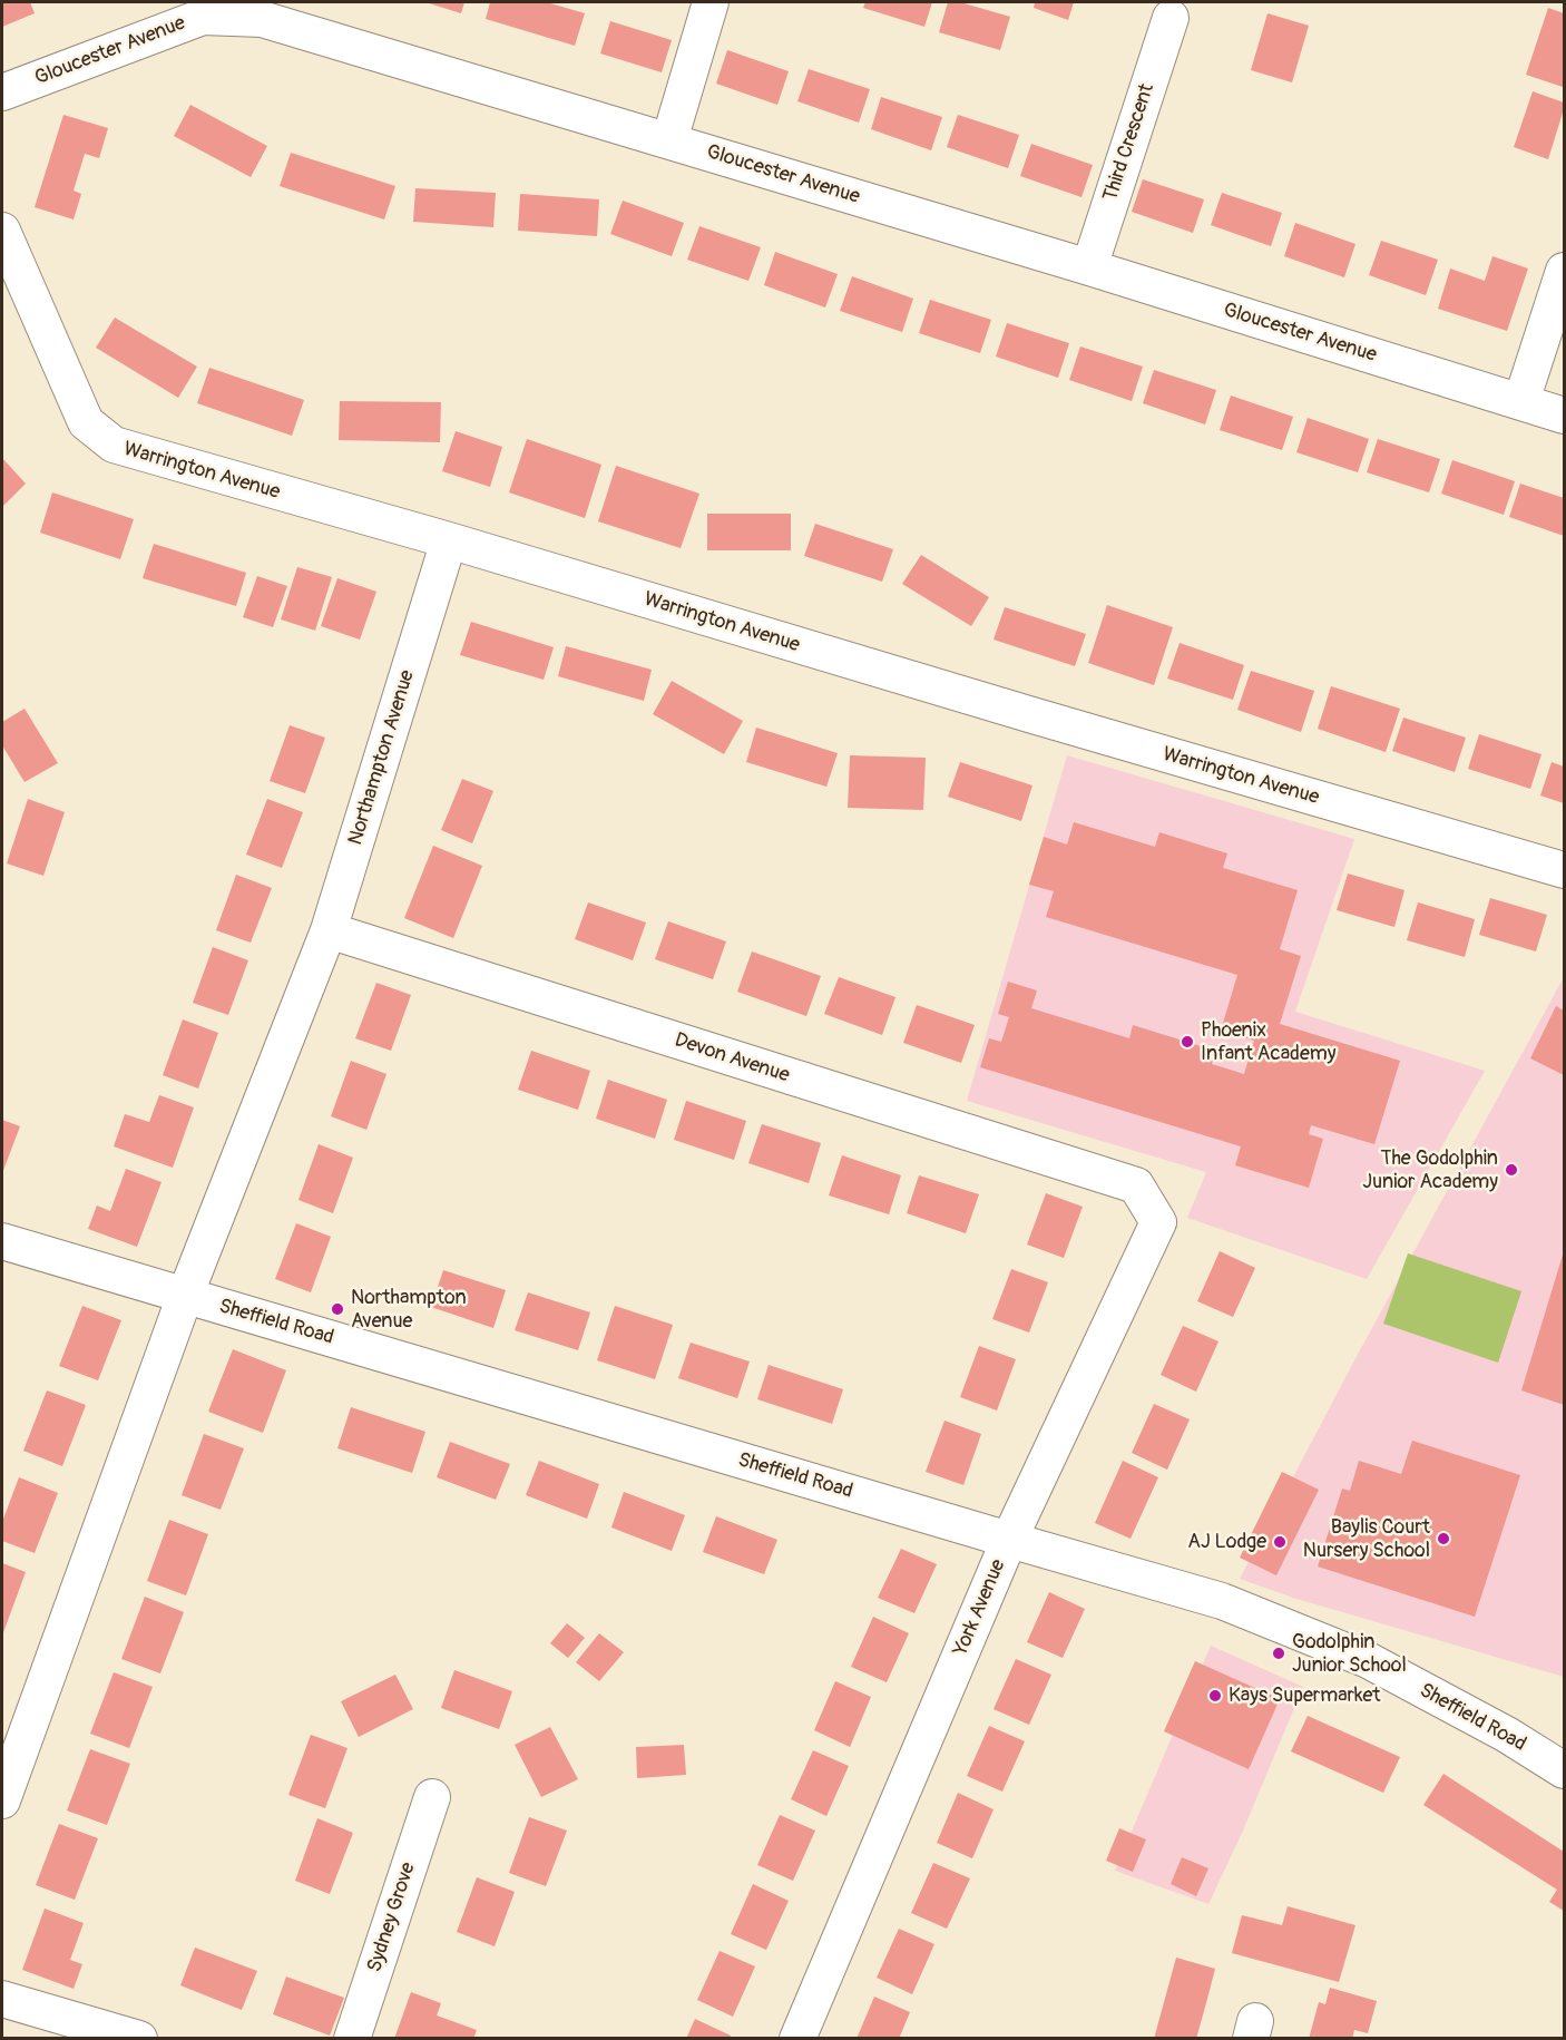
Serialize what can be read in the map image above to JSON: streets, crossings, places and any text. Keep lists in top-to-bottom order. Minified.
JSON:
{"streets":{"street":["Gloucester Avenue","Third Crescent","Warrington Avenue","Northampton Avenue","Devon Avenue","Sheffield Road","York Avenue","Sydney Grove"]},"crossings":[["Gloucester Avenue","Third Crescent"],["Warrington Avenue","Northampton Avenue"],["Northampton Avenue","Devon Avenue"],["Northampton Avenue","Sheffield Road"],["Devon Avenue","York Avenue"],["Sheffield Road","York Avenue"]],"places":["Phoenix Infant Academy","The Godolphin Junior Academy","Northampton Avenue","Baylis Court Nursery School","AJ Lodge","Godolphin Junior School","Kays Supermarket"]}
